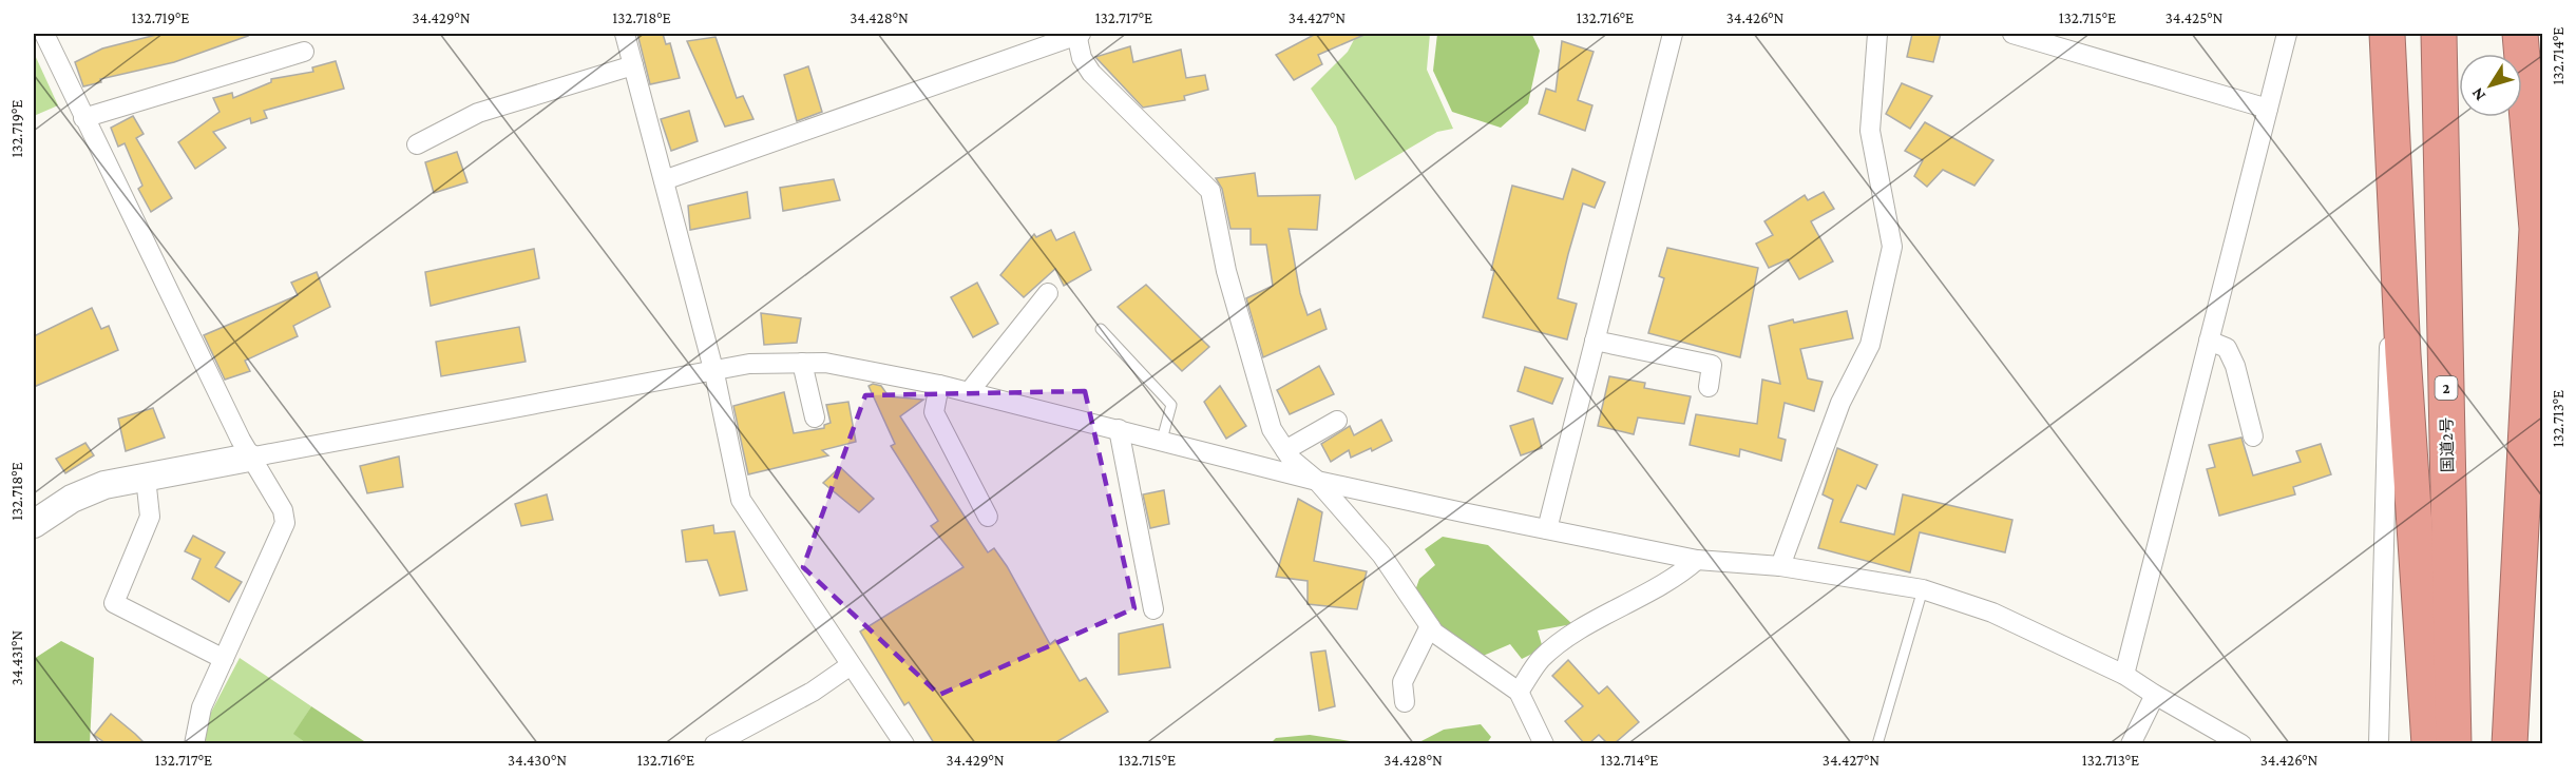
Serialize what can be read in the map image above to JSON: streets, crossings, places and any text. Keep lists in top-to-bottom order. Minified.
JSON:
{"streets":{"highway":["2","国道2号"]},"north":"bottom left","coordinates":["132.719°E","34.429°N","132.718°E","34.428°N","132.717°E","34.427°N","132.716°E","34.426°N","132.715°E","34.425°N","132.714°E","132.713°E","34.431°N","34.430°N"]}
